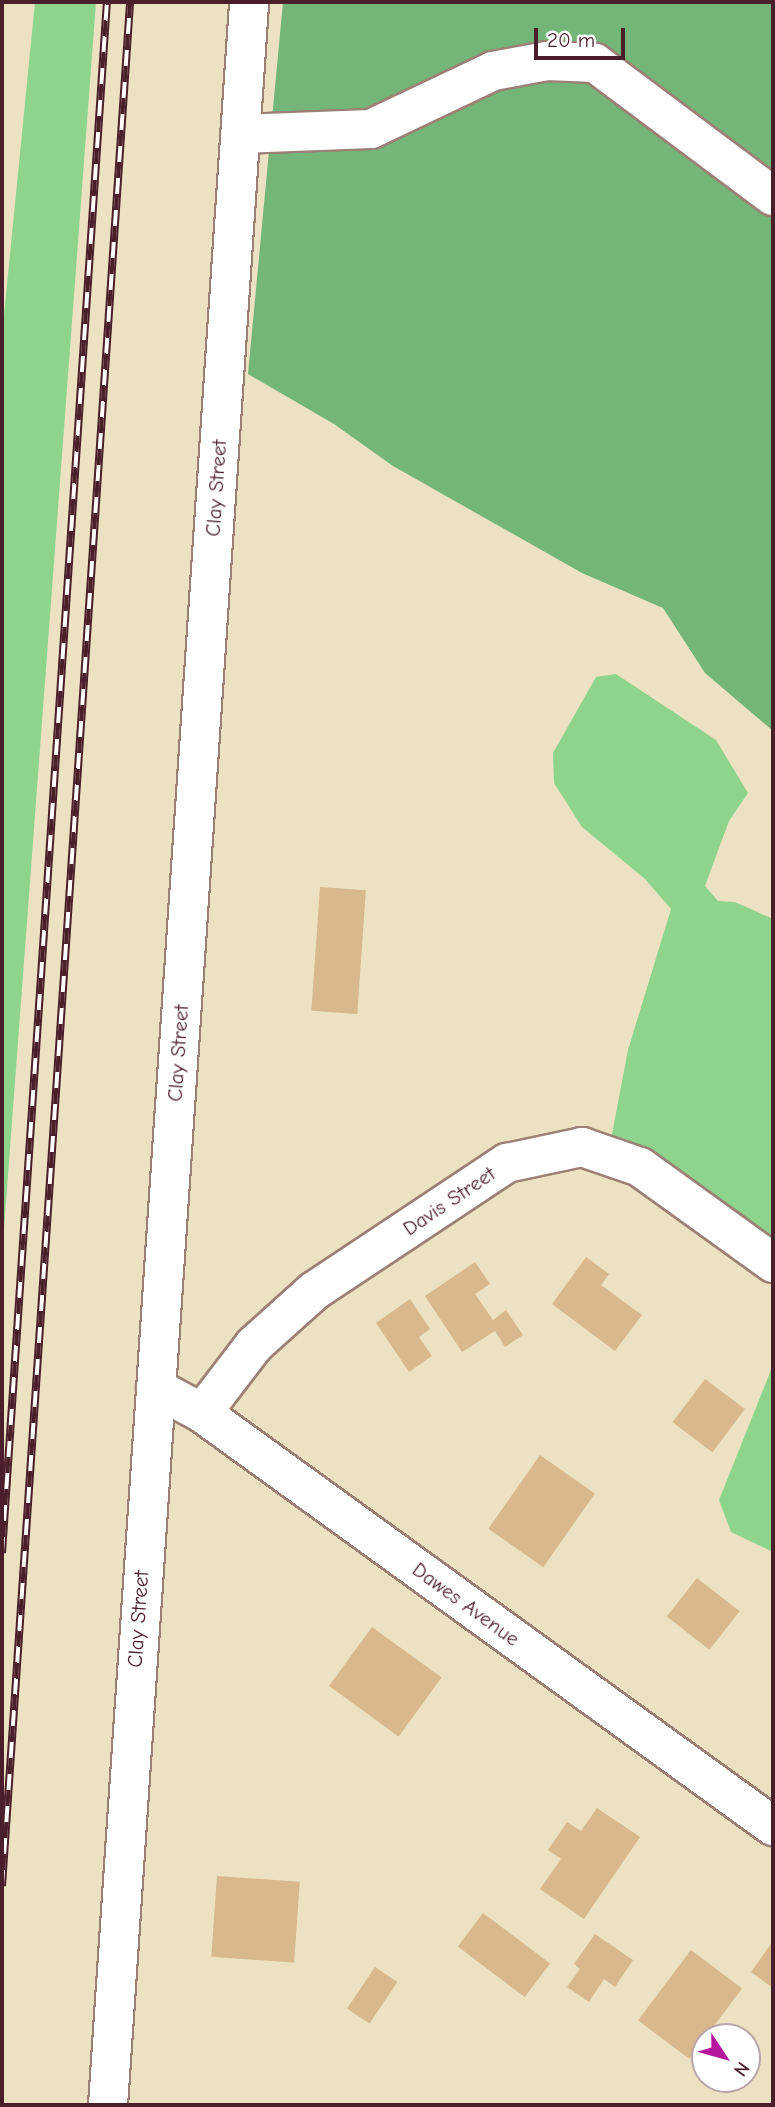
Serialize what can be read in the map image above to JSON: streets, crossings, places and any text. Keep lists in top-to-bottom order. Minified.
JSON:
{"streets":{"street":["Clay Street","Davis Street","Dawes Avenue"]},"crossings":[["Clay Street","Dawes Avenue"],["Davis Street","Dawes Avenue"]],"scale_bar":"20 m","north":"bottom right"}
